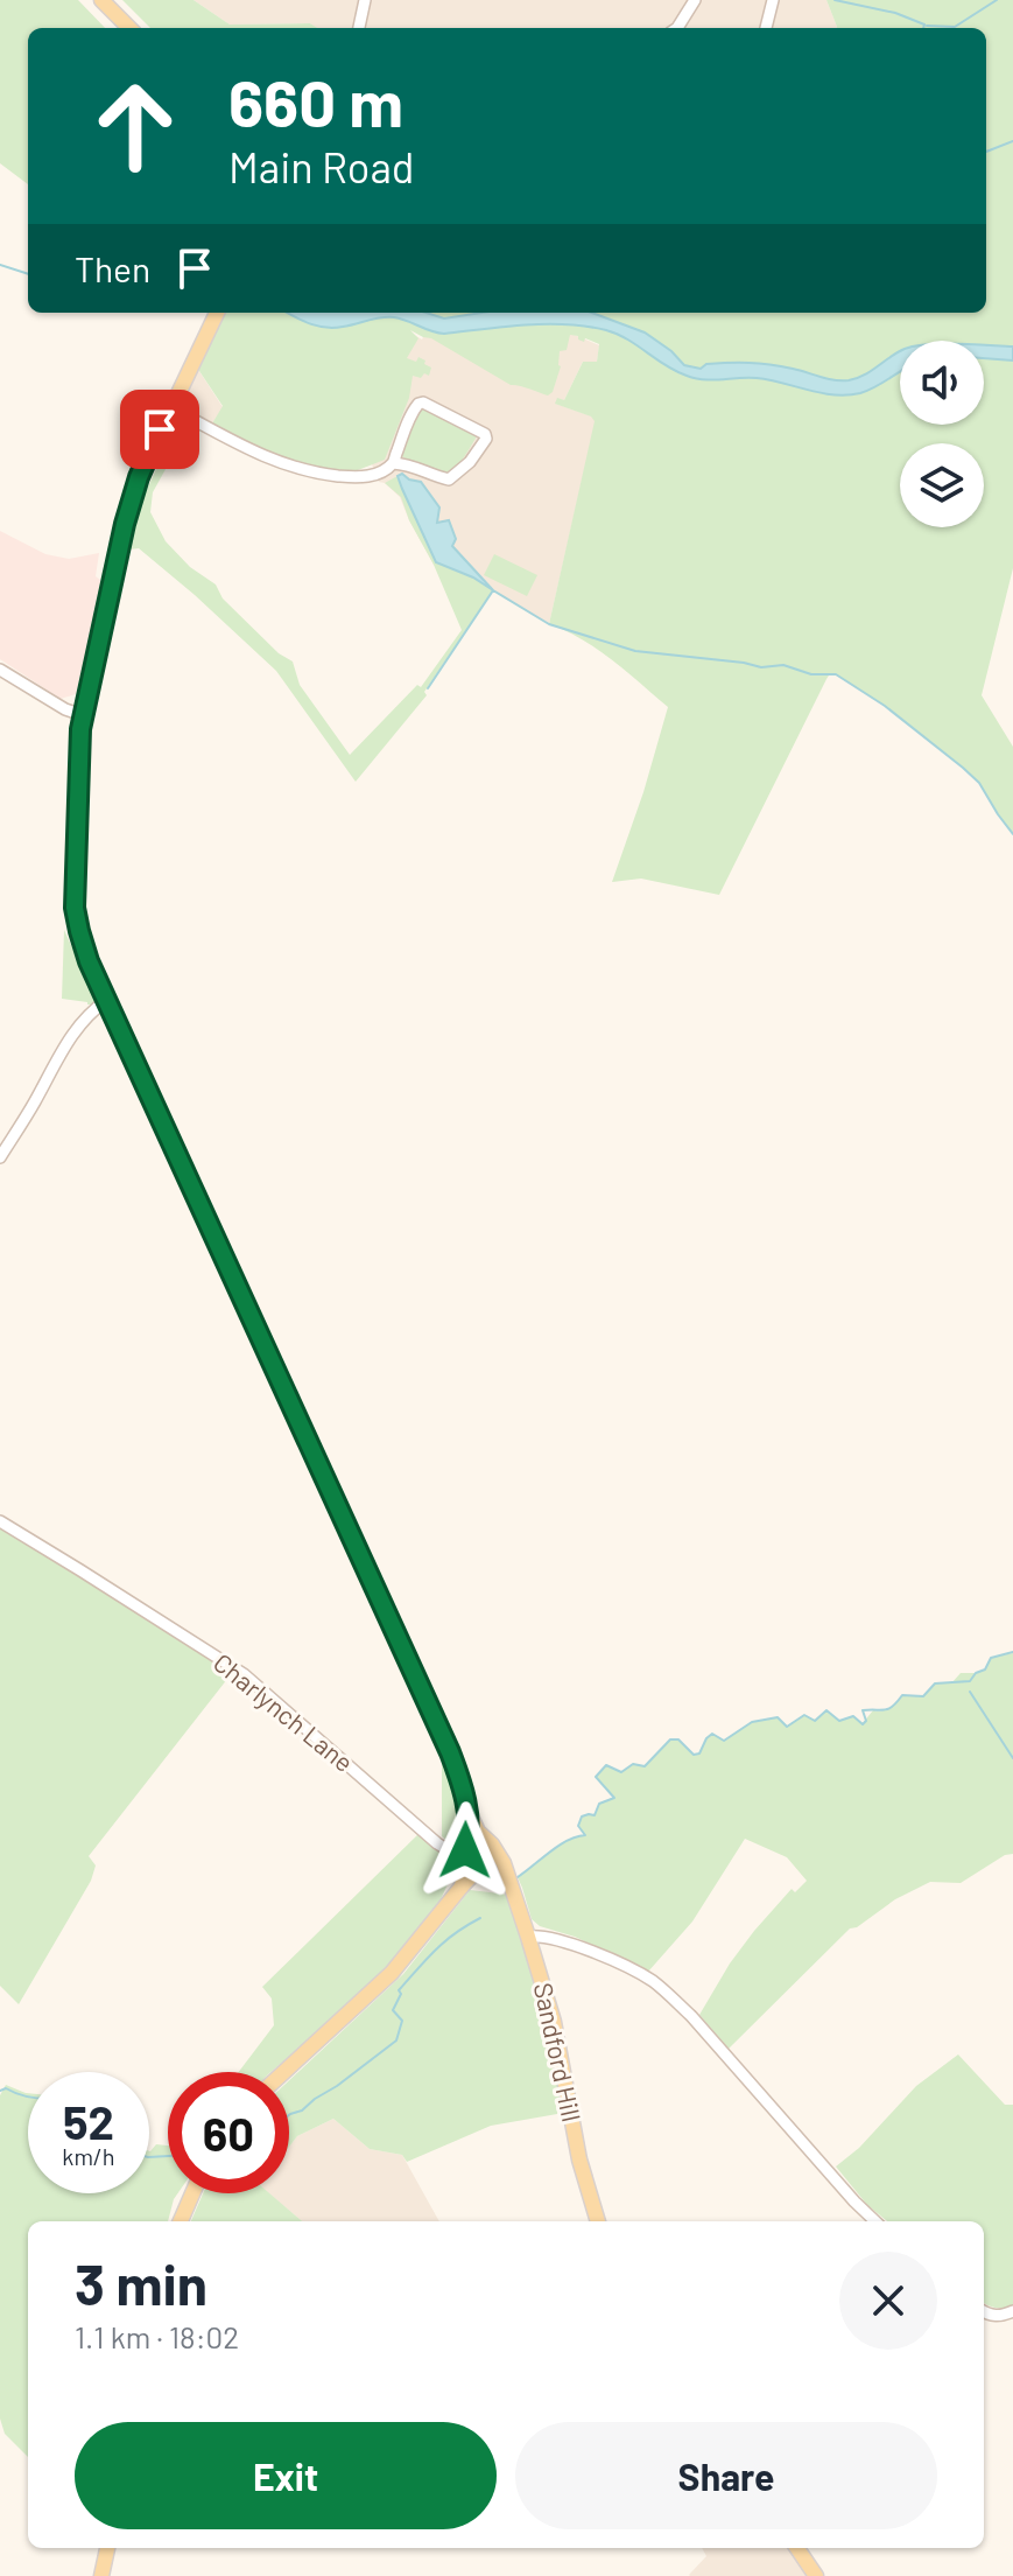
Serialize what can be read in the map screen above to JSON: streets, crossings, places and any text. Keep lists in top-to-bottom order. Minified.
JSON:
{"streets":{"main road":["Sandford Hill"],"street":["Charlynch Lane"]},"page":{"turn":["660 m","Main Road"],"then":"Then","speed":"52 km/h","limit":"60","heading":["3 min","1.1 km · 18:02"],"buttons":["Exit","Share"]}}
